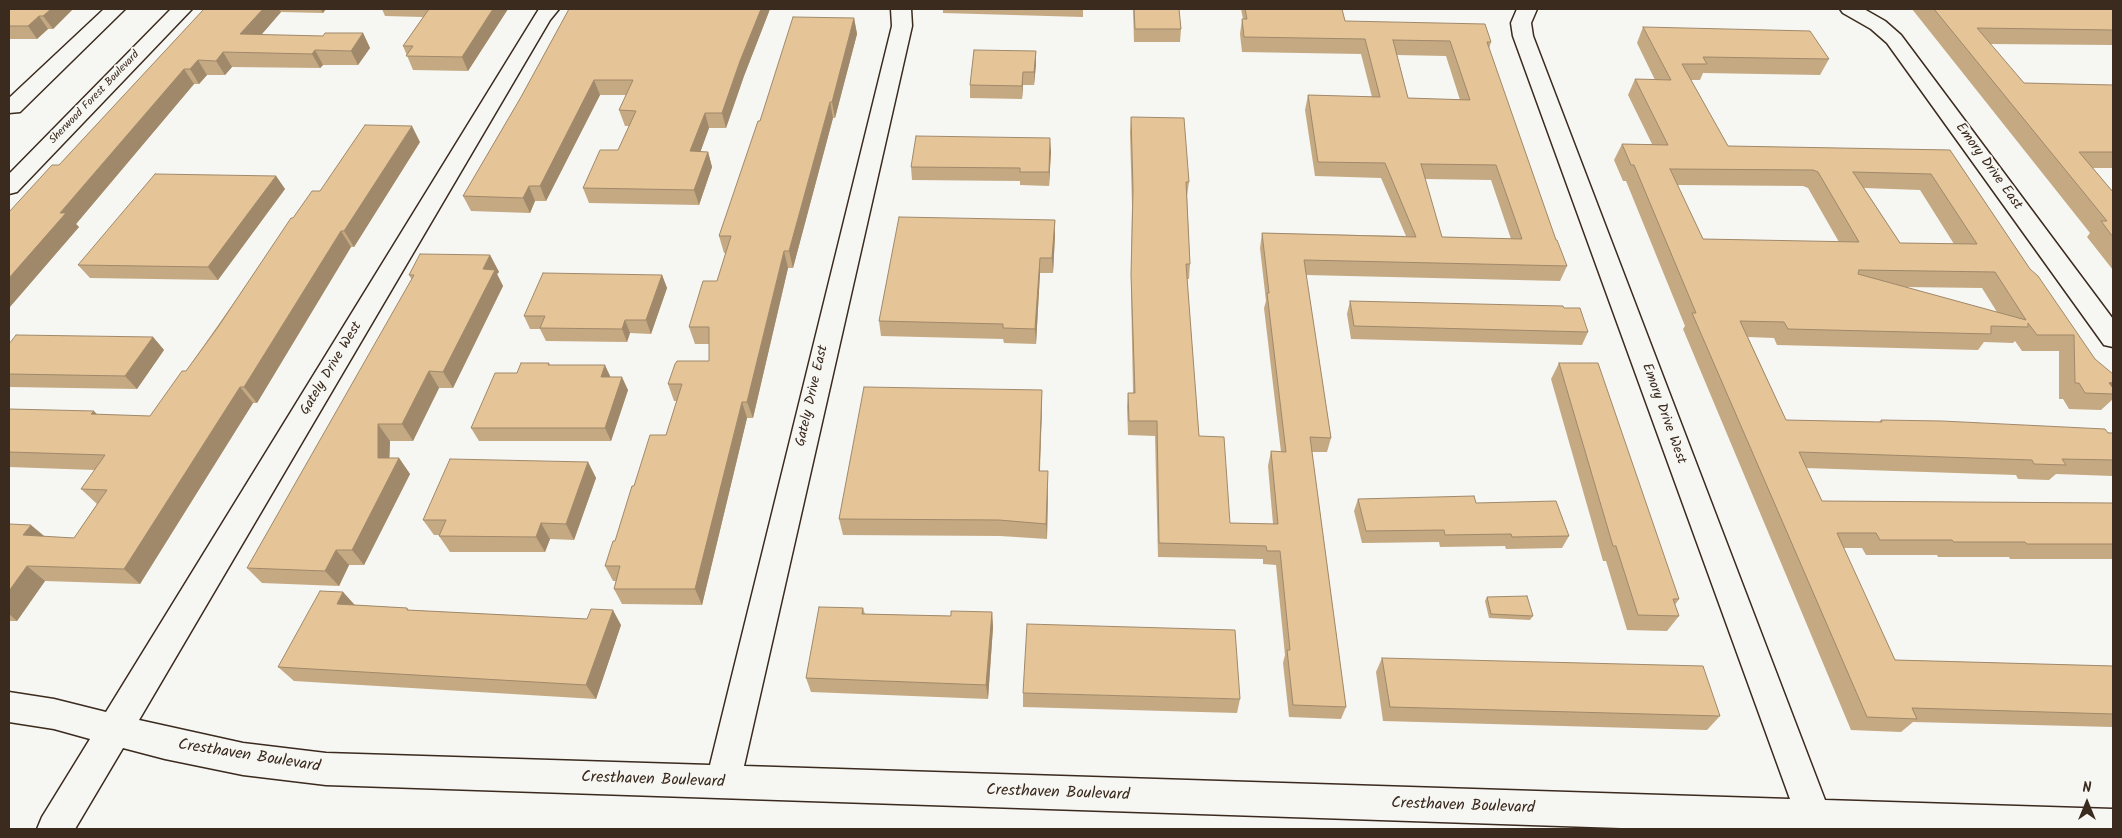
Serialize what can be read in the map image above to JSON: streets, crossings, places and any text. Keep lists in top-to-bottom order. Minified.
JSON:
{"streets":{"street":["Sherwood Forest Boulevard","Emory Drive East","Gately Drive West","Gately Drive East","Emory Drive West","Cresthaven Boulevard"]},"crossings":[["Gately Drive West","Cresthaven Boulevard"],["Gately Drive East","Cresthaven Boulevard"],["Emory Drive West","Cresthaven Boulevard"]],"north":"top"}
